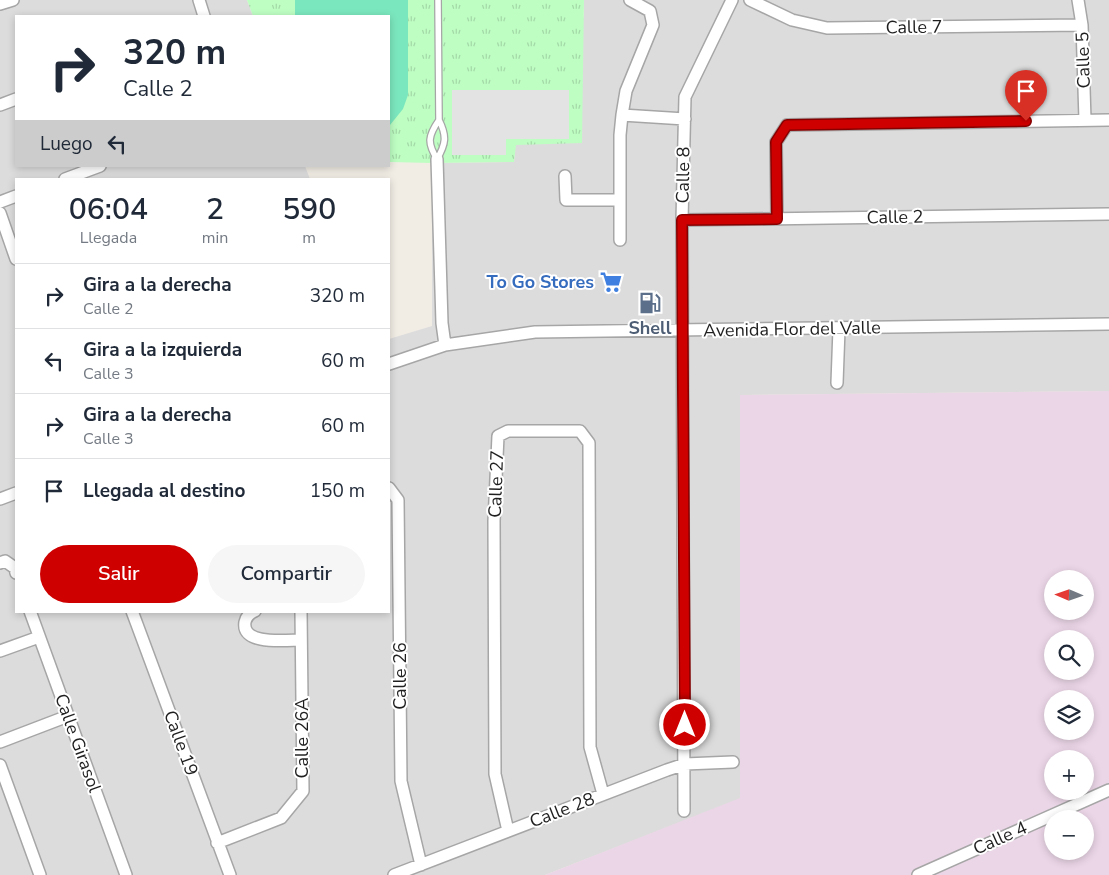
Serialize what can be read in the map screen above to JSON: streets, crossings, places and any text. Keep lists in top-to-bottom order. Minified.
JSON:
{"streets":{"street":["Calle 7","Calle 5","Calle 8","Calle 2","Avenida Flor del Valle","Calle 27","Calle 26","Calle 26A","Calle Girasol","Calle 19","Calle 28","Calle 4"]},"crossings":[["Calle 7","Calle 5"],["Calle 8","Calle 2"],["Calle 8","Avenida Flor del Valle"],["Calle 8","Calle 28"],["Calle 27","Calle 28"],["Calle 26","Calle 28"],["Calle 26A","Calle 19"]],"places":{"supermarket":["To Go Stores"],"fuel station":["Shell"]},"north":"left","page":{"turn":["320 m","Calle 2"],"then":"Luego","eta":["06:04","Llegada","2","min","590","m"],"list":[{"name":"Gira a la derecha","note":"Calle 2","value":"320 m"},{"name":"Gira a la izquierda","note":"Calle 3","value":"60 m"},{"name":"Gira a la derecha","note":"Calle 3","value":"60 m"},{"name":"Llegada al destino","value":"150 m"}],"buttons":["Salir","Compartir"],"map_buttons":["+","−"]}}
